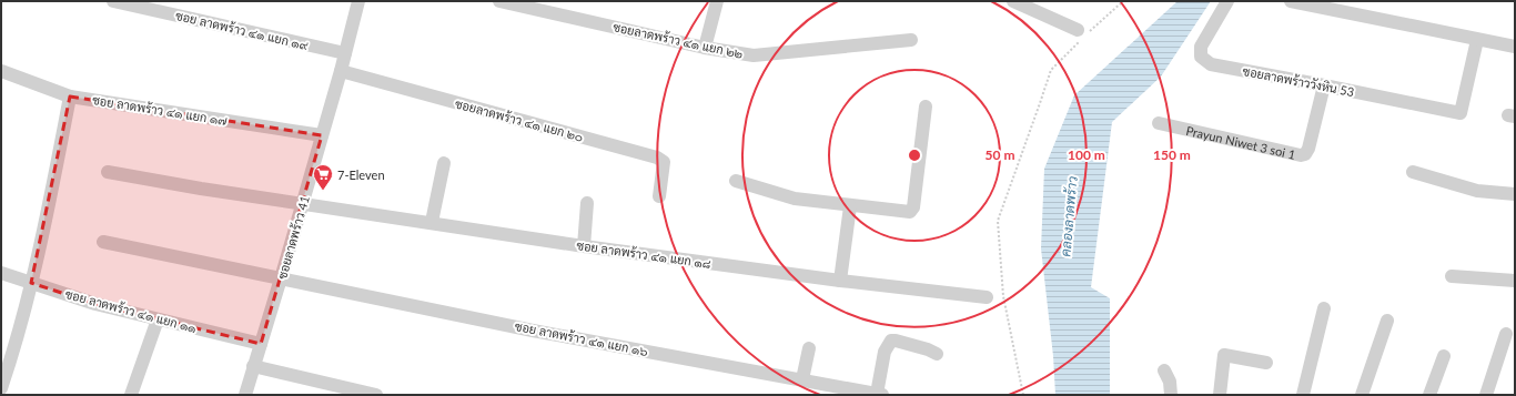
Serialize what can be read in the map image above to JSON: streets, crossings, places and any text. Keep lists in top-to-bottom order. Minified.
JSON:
{"streets":{"street":["ซอย ลาดพร้าว ๔๑ แยก ๑๙","ซอยลาดพร้าว ๔๑ แยก ๒๒","ซอยลาดพร้าววังหิน 53","ซอย ลาดพร้าว ๔๑ แยก ๑๗","ซอยลาดพร้าว ๔๑ แยก ๒๐","Prayun Niwet 3 soi 1","ซอยลาดพร้าว 41","ซอย ลาดพร้าว ๔๑ แยก ๑๘","ซอย ลาดพร้าว ๔๑ แยก ๑๑","ซอย ลาดพร้าว ๔๑ แยก ๑๖"]},"crossings":[["ซอย ลาดพร้าว ๔๑ แยก ๑๙","ซอยลาดพร้าว 41"],["ซอยลาดพร้าววังหิน 53","Prayun Niwet 3 soi 1"],["ซอย ลาดพร้าว ๔๑ แยก ๑๗","ซอยลาดพร้าว 41"],["ซอยลาดพร้าว ๔๑ แยก ๒๐","ซอยลาดพร้าว 41"],["ซอยลาดพร้าว 41","ซอย ลาดพร้าว ๔๑ แยก ๑๘"],["ซอยลาดพร้าว 41","ซอย ลาดพร้าว ๔๑ แยก ๑๑"],["ซอยลาดพร้าว 41","ซอย ลาดพร้าว ๔๑ แยก ๑๖"]],"water":["คลองลาดพร้าว"],"places":{"supermarket":["7-Eleven"]},"rings":["50 m","100 m","150 m"]}
